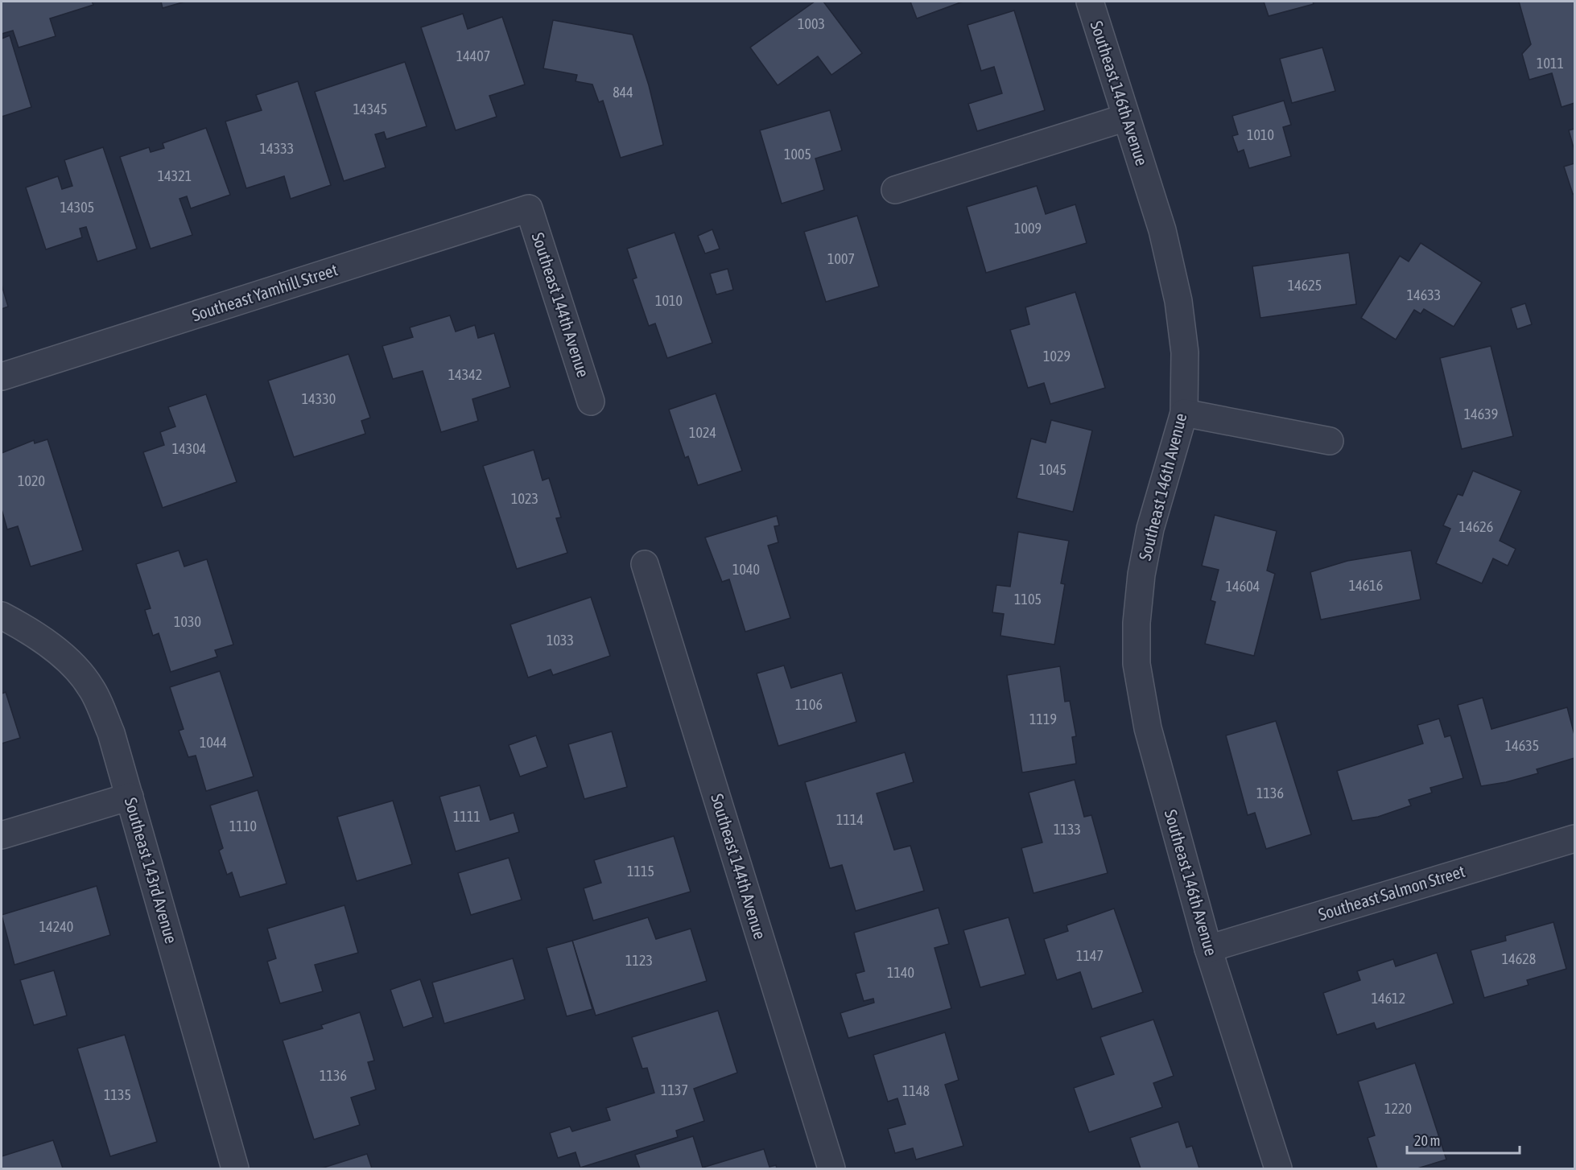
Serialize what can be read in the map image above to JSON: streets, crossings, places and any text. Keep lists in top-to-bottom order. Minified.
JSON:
{"streets":{"street":["Southeast 146th Avenue","Southeast Yamhill Street","Southeast 144th Avenue","Southeast 143rd Avenue","Southeast Salmon Street"]},"crossings":[["Southeast 146th Avenue","Southeast Salmon Street"],["Southeast Yamhill Street","Southeast 144th Avenue"]],"house_numbers":["1003","14407","1011","844","14345","1010","14333","1005","14321","14305","1009","1007","14625","14633","1010","1029","14342","14330","14639","1024","14304","1045","1020","1023","14626","1040","14616","14604","1105","1030","1033","1106","1119","1044","14635","1136","1111","1114","1110","1133","1115","14240","1147","14628","1123","1140","14612","1136","1137","1148","1135","1220"],"scale_bar":"20 m"}
